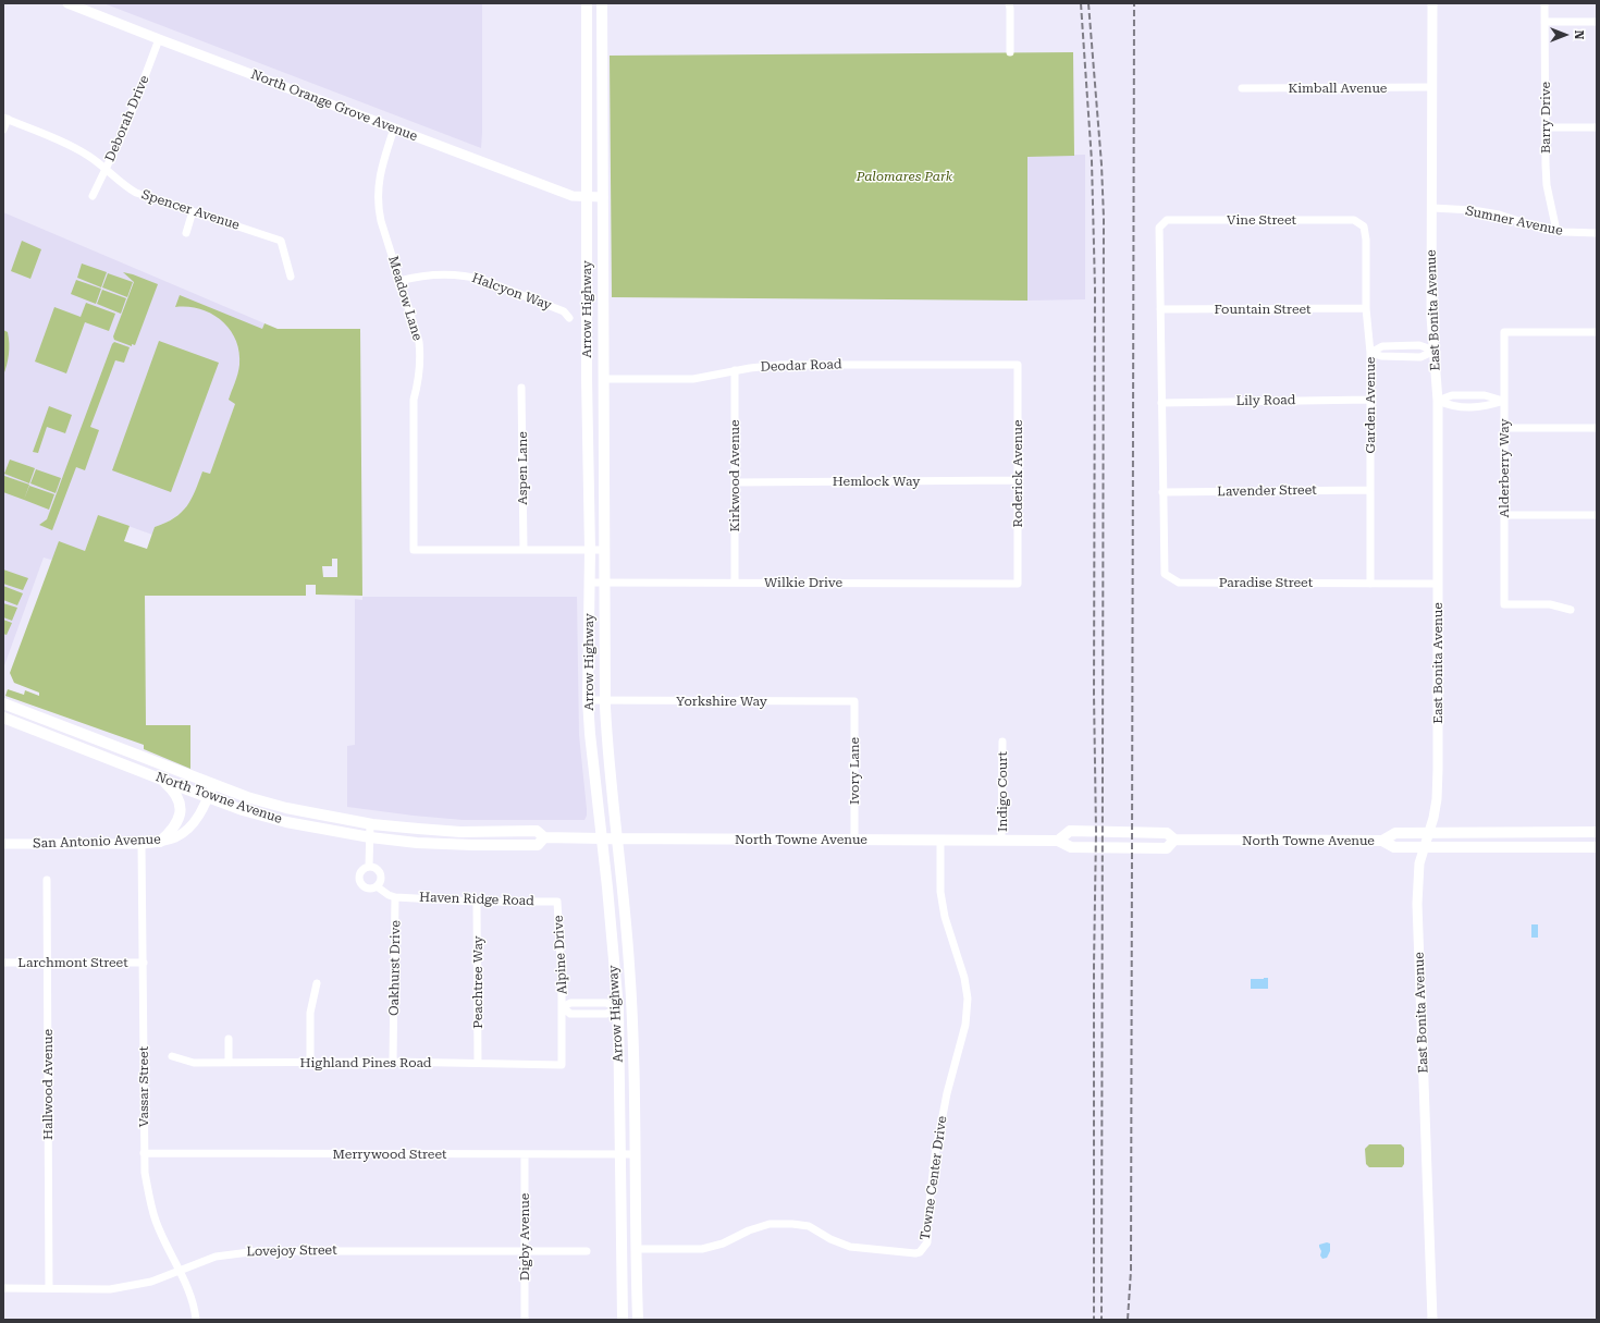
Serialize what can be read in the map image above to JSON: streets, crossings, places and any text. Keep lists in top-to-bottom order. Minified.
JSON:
{"streets":{"main road":["North Orange Grove Avenue","Arrow Highway","East Bonita Avenue","Deodar Road","North Towne Avenue","San Antonio Avenue"],"street":["Kimball Avenue","Barry Drive","Deborah Drive","Spencer Avenue","Vine Street","Sumner Avenue","Halcyon Way","Meadow Lane","Fountain Street","Lily Road","Garden Avenue","Aspen Lane","Alderberry Way","Roderick Avenue","Kirkwood Avenue","Hemlock Way","Lavender Street","Wilkie Drive","Paradise Street","Yorkshire Way","Ivory Lane","Indigo Court","Haven Ridge Road","Alpine Drive","Larchmont Street","Oakhurst Drive","Peachtree Way","Highland Pines Road","Hallwood Avenue","Vassar Street","Merrywood Street","Towne Center Drive","Digby Avenue","Lovejoy Street"]},"crossings":[["Kimball Avenue","East Bonita Avenue"],["North Orange Grove Avenue","Deborah Drive"],["North Orange Grove Avenue","Meadow Lane"],["North Orange Grove Avenue","Arrow Highway"],["Barry Drive","Sumner Avenue"],["Deborah Drive","Spencer Avenue"],["Vine Street","Fountain Street"],["Vine Street","Garden Avenue"],["Sumner Avenue","East Bonita Avenue"],["Halcyon Way","Meadow Lane"],["Meadow Lane","Aspen Lane"],["Arrow Highway","Deodar Road"],["Arrow Highway","Wilkie Drive"],["Arrow Highway","Yorkshire Way"],["Arrow Highway","North Towne Avenue"],["Arrow Highway","Alpine Drive"],["Arrow Highway","Merrywood Street"],["Arrow Highway","Towne Center Drive"],["Fountain Street","Garden Avenue"],["East Bonita Avenue","Paradise Street"],["East Bonita Avenue","North Towne Avenue"],["Deodar Road","Roderick Avenue"],["Deodar Road","Kirkwood Avenue"],["Lily Road","Garden Avenue"],["Garden Avenue","Lavender Street"],["Garden Avenue","Paradise Street"],["Roderick Avenue","Hemlock Way"],["Roderick Avenue","Wilkie Drive"],["Kirkwood Avenue","Hemlock Way"],["Kirkwood Avenue","Wilkie Drive"],["Lavender Street","Paradise Street"],["Yorkshire Way","Ivory Lane"],["Ivory Lane","North Towne Avenue"],["Indigo Court","North Towne Avenue"],["North Towne Avenue","San Antonio Avenue"],["North Towne Avenue","Towne Center Drive"],["San Antonio Avenue","Vassar Street"],["Haven Ridge Road","Alpine Drive"],["Haven Ridge Road","Oakhurst Drive"],["Haven Ridge Road","Peachtree Way"],["Alpine Drive","Highland Pines Road"],["Larchmont Street","Hallwood Avenue"],["Larchmont Street","Vassar Street"],["Oakhurst Drive","Highland Pines Road"],["Peachtree Way","Highland Pines Road"],["Hallwood Avenue","Lovejoy Street"],["Vassar Street","Merrywood Street"],["Vassar Street","Lovejoy Street"],["Merrywood Street","Digby Avenue"],["Digby Avenue","Lovejoy Street"]],"parks":["Palomares Park"],"north":"right"}
